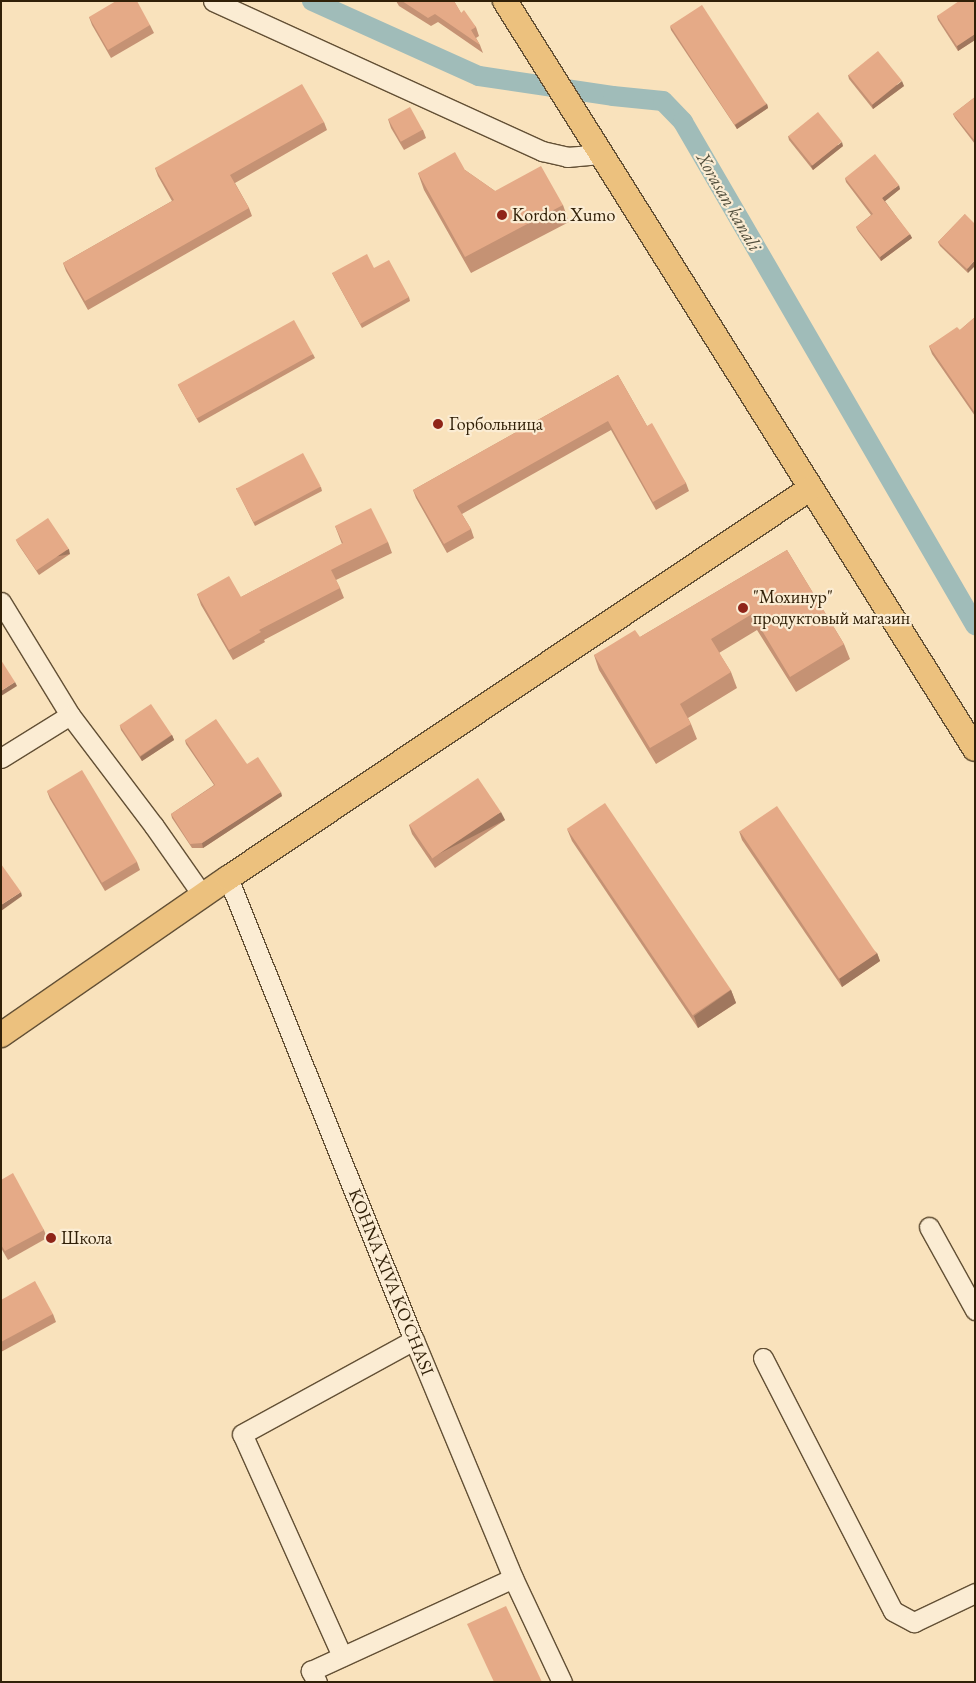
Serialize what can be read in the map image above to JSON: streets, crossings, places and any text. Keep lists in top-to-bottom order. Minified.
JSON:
{"streets":{"street":["KOHNA XIVA KO'CHASI"]},"water":["Xorasan kanali"],"places":["Kordon Xumo","Горбольница","\"Мохинур\" продуктовый магазин","Школа"]}
